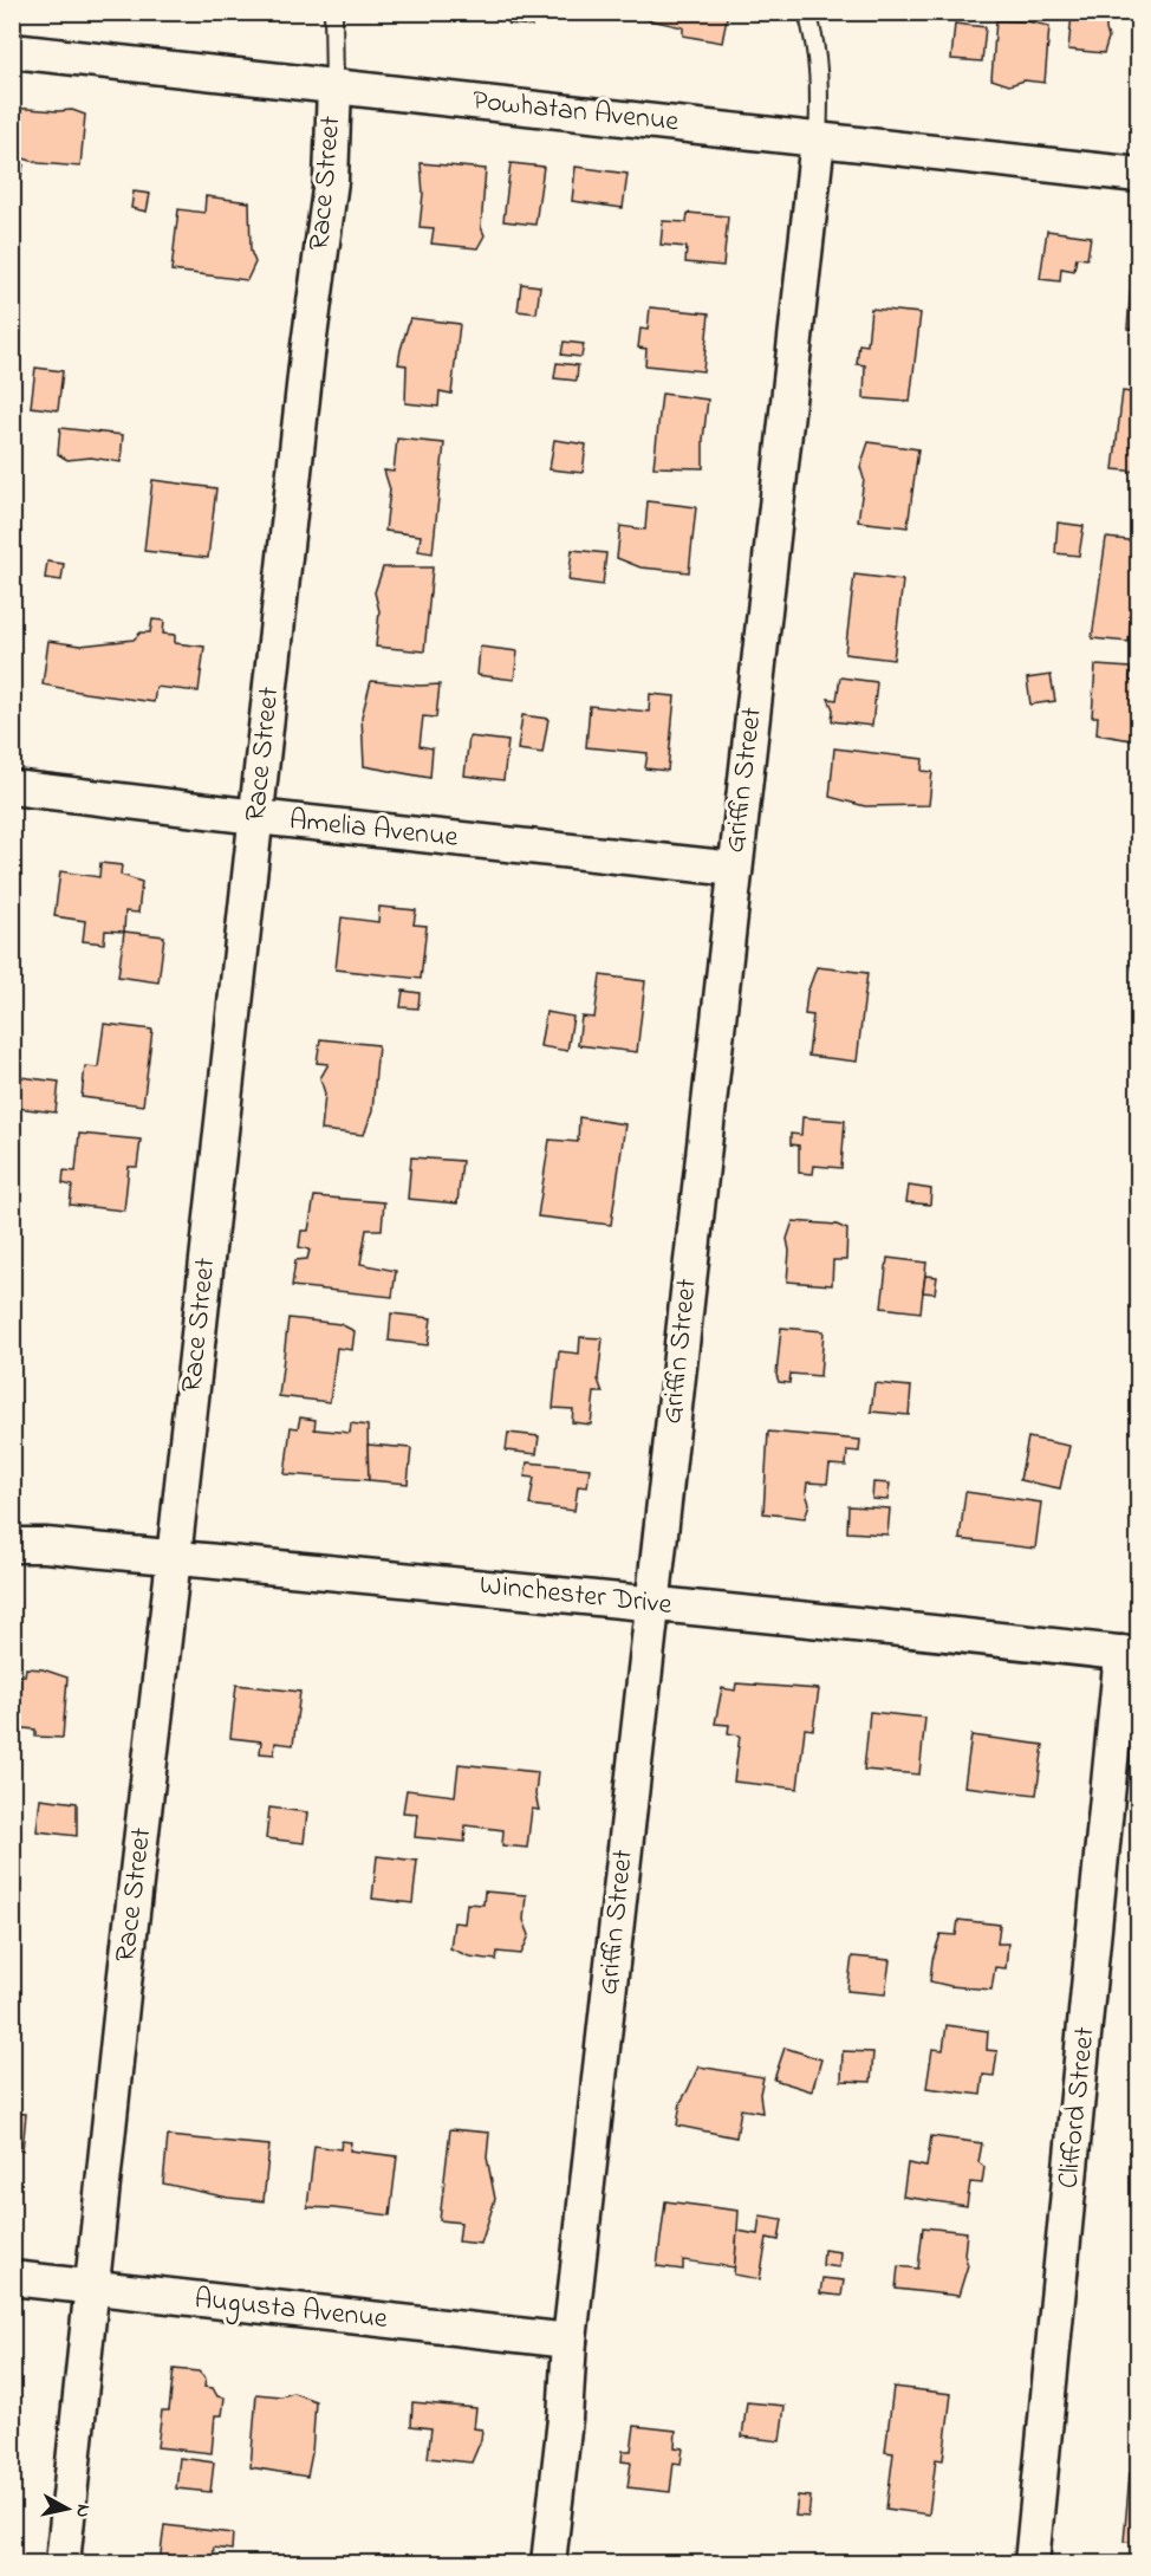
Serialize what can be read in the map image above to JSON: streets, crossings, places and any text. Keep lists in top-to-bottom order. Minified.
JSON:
{"streets":{"street":["Powhatan Avenue","Race Street","Griffin Street","Amelia Avenue","Winchester Drive","Clifford Street","Augusta Avenue"]},"crossings":[["Powhatan Avenue","Race Street"],["Powhatan Avenue","Griffin Street"],["Race Street","Amelia Avenue"],["Race Street","Winchester Drive"],["Race Street","Augusta Avenue"],["Griffin Street","Amelia Avenue"],["Griffin Street","Winchester Drive"],["Griffin Street","Augusta Avenue"],["Winchester Drive","Clifford Street"]],"north":"right"}
